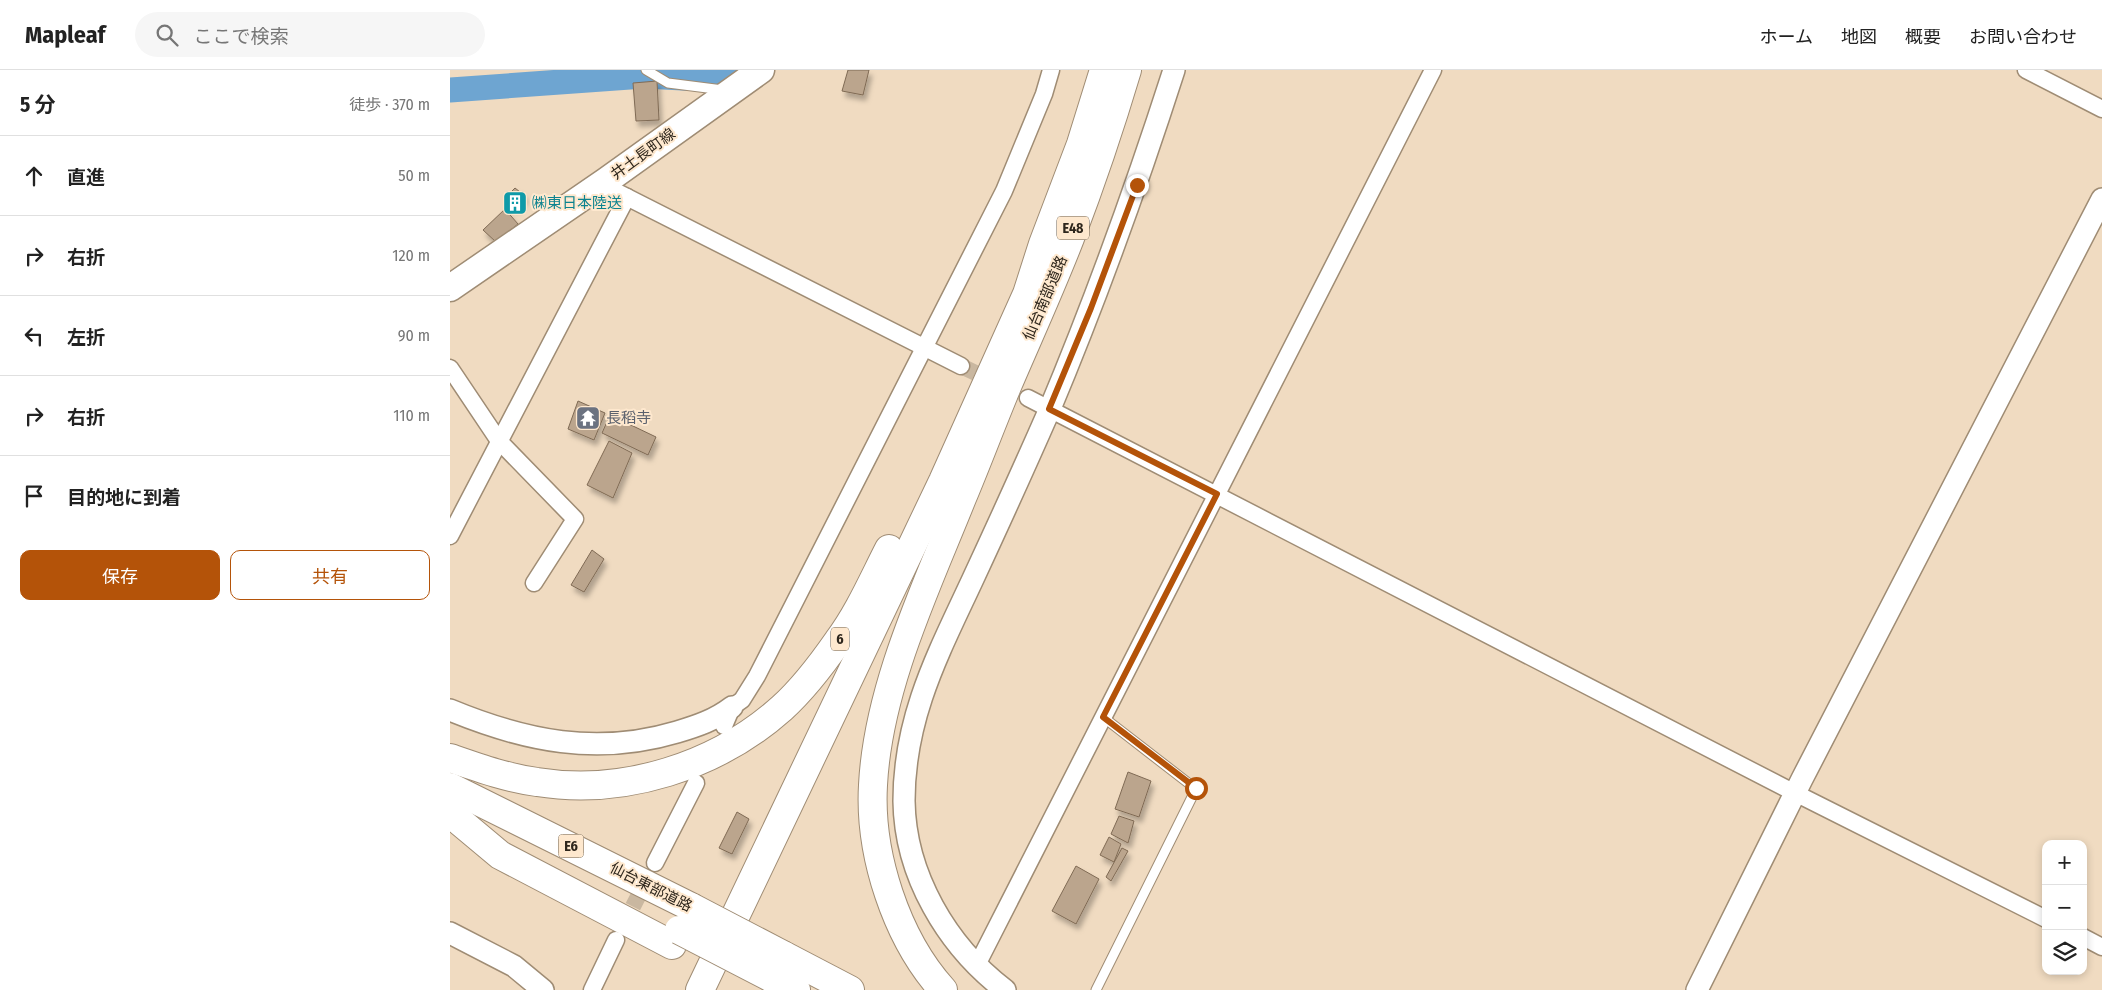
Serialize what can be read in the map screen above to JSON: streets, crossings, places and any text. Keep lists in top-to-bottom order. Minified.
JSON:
{"streets":{"highway":["E48","仙台南部道路","6","E6","仙台東部道路"],"main road":["井土長町線"]},"crossings":[["仙台南部道路","6"]],"places":{"building":["㈱東日本陸送"],"temple":["長稻寺"]},"page":{"header":"Mapleaf","search":"ここで検索","nav":["ホーム","地図","概要","お問い合わせ"],"heading":["5 分","徒歩 · 370 m"],"list":[["直進","50 m"],["右折","120 m"],["左折","90 m"],["右折","110 m"],"目的地に到着"],"buttons":["保存","共有"],"map_buttons":["+","−"]}}
